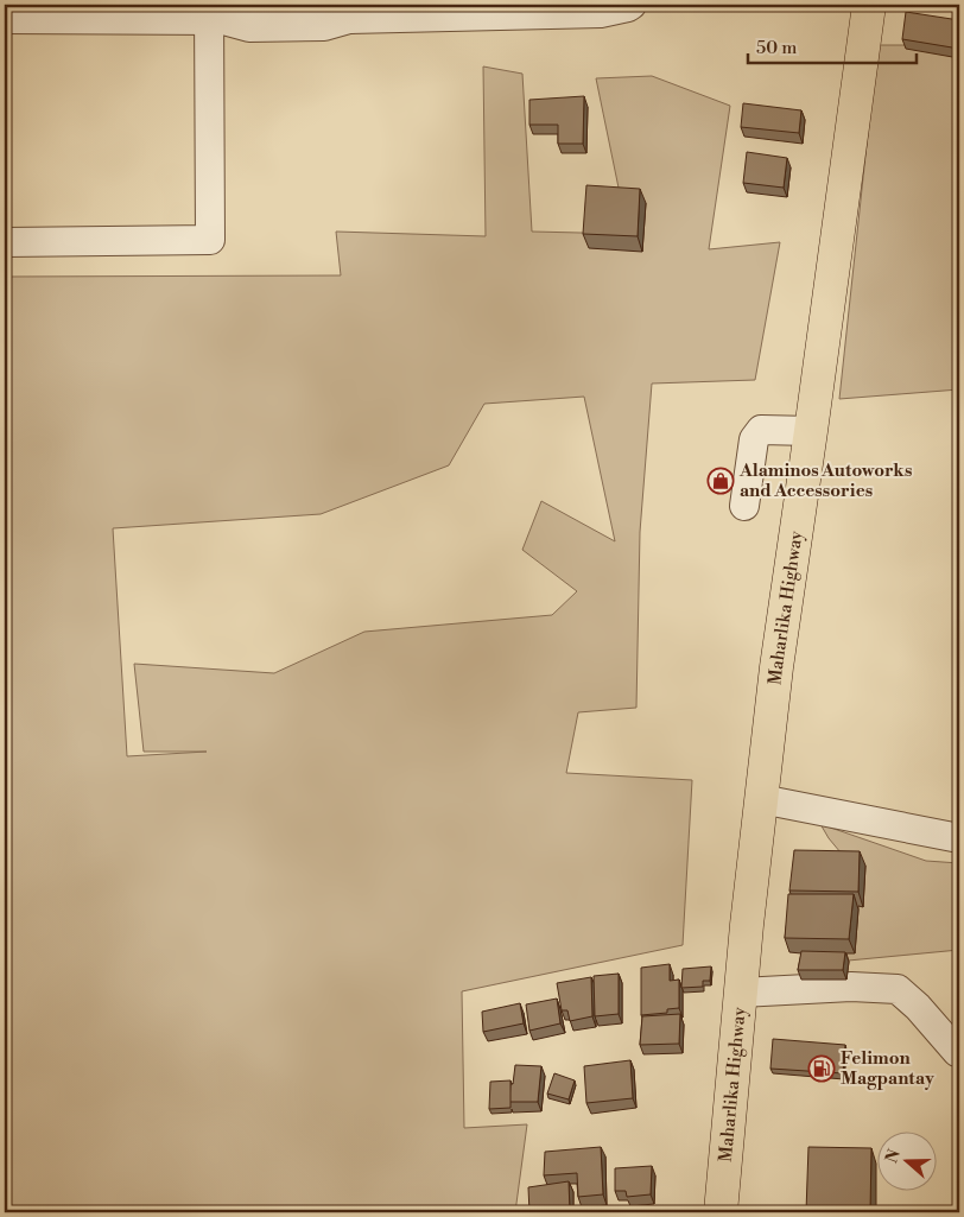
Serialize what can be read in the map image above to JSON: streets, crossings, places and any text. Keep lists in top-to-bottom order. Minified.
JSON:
{"streets":{"main road":["Maharlika Highway"]},"places":{"shop":["Alaminos Autoworks and Accessories"],"fuel station":["Felimon Magpantay"]},"scale_bar":"50 m","north":"left"}
